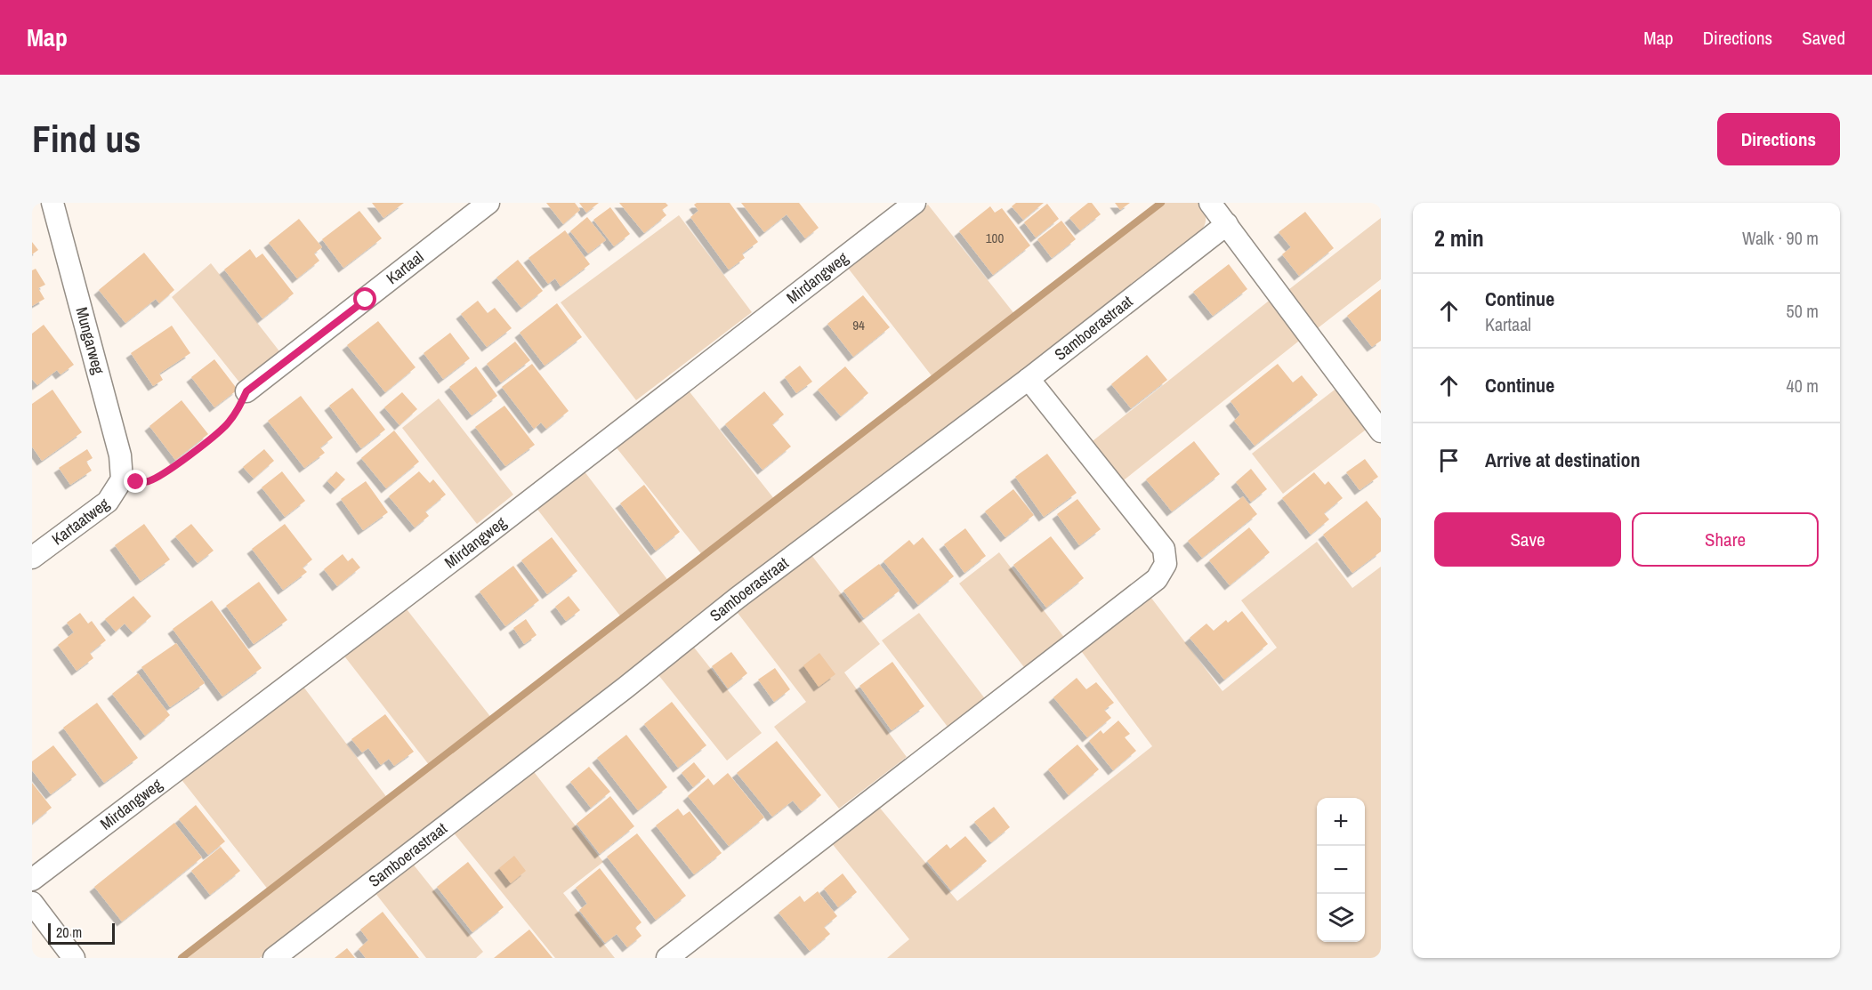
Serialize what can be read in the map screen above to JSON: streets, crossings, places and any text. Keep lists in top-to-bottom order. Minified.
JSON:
{"streets":{"street":["Kartaal","Mirdangweg","Samboerastraat","Mungarweg","Kartaatweg"]},"crossings":[["Mungarweg","Kartaatweg"]],"house_numbers":["100","94"],"scale_bar":"20 m","page":{"header":"Map","nav":["Map","Directions","Saved"],"buttons":["Directions",["Save","Share"]],"title":"Find us","heading":["2 min","Walk · 90 m"],"list":[["Continue","Kartaal","50 m"],["Continue","40 m"],"Arrive at destination"],"map_buttons":["+","−"],"scale":"20 m"}}
